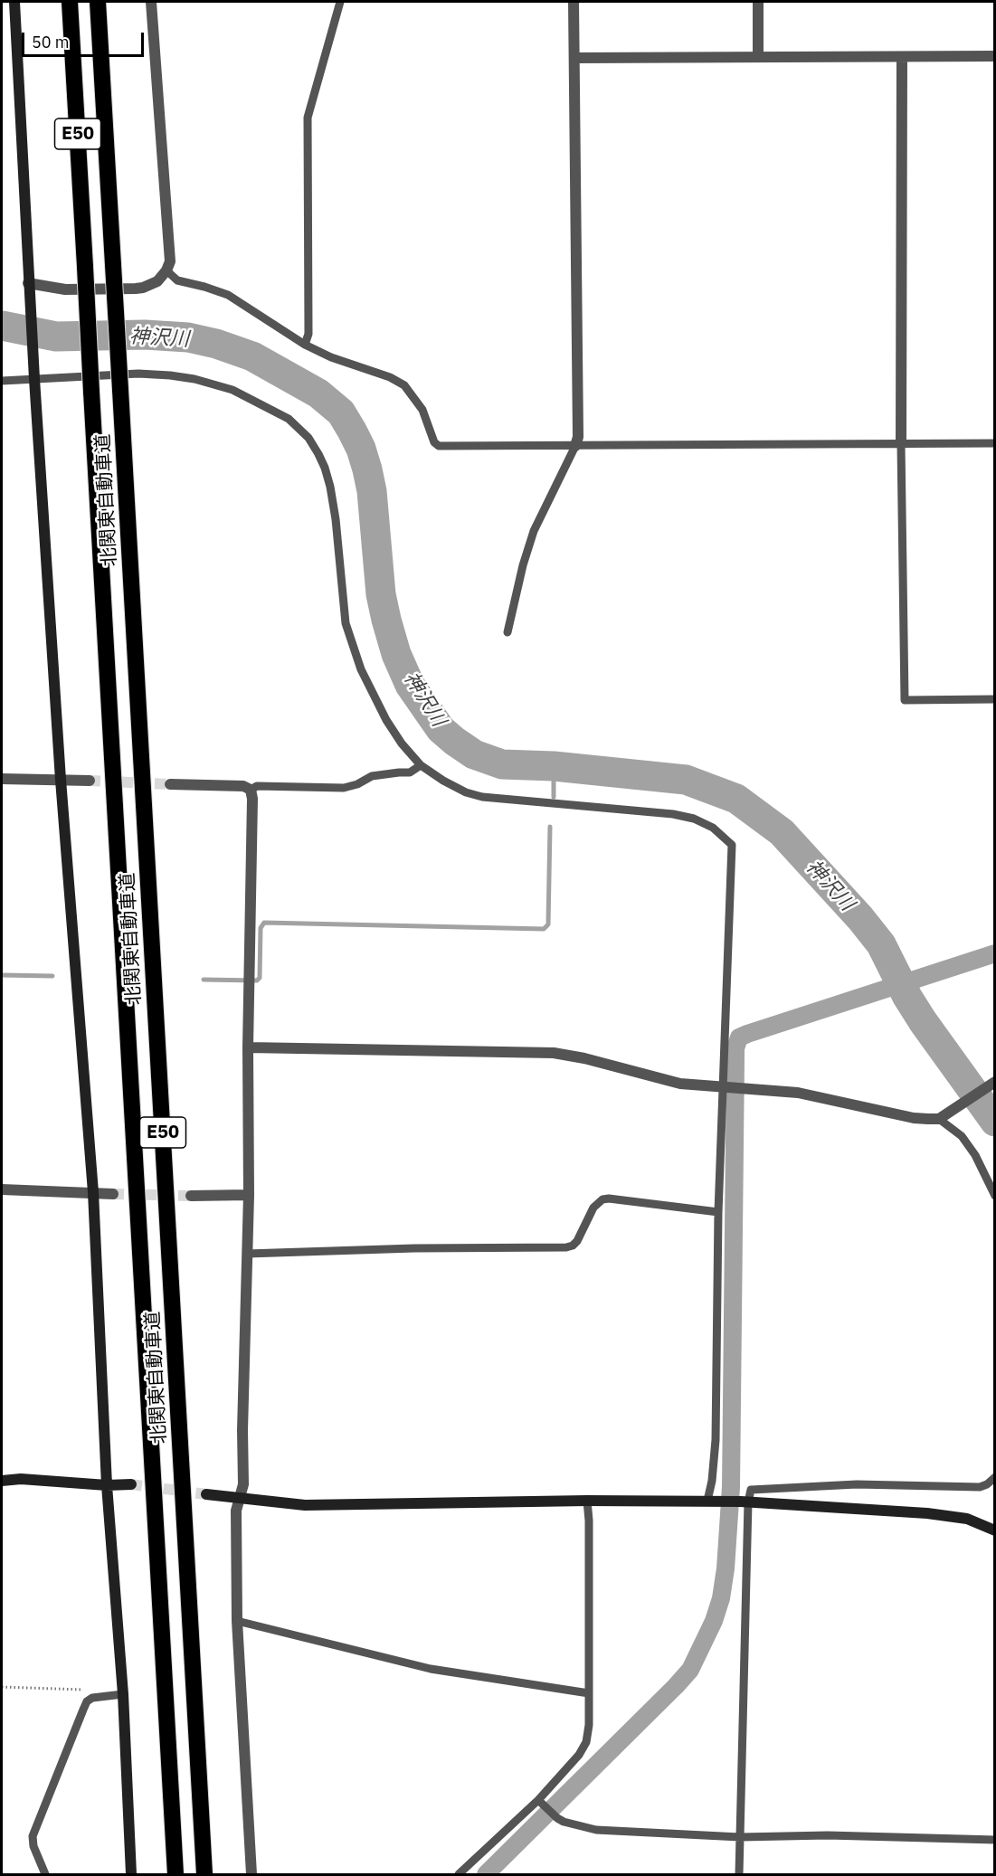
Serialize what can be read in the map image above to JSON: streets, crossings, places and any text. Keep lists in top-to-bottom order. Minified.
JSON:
{"streets":{"highway":["E50","北関東自動車道"]},"water":["神沢川"],"scale_bar":"50 m"}
